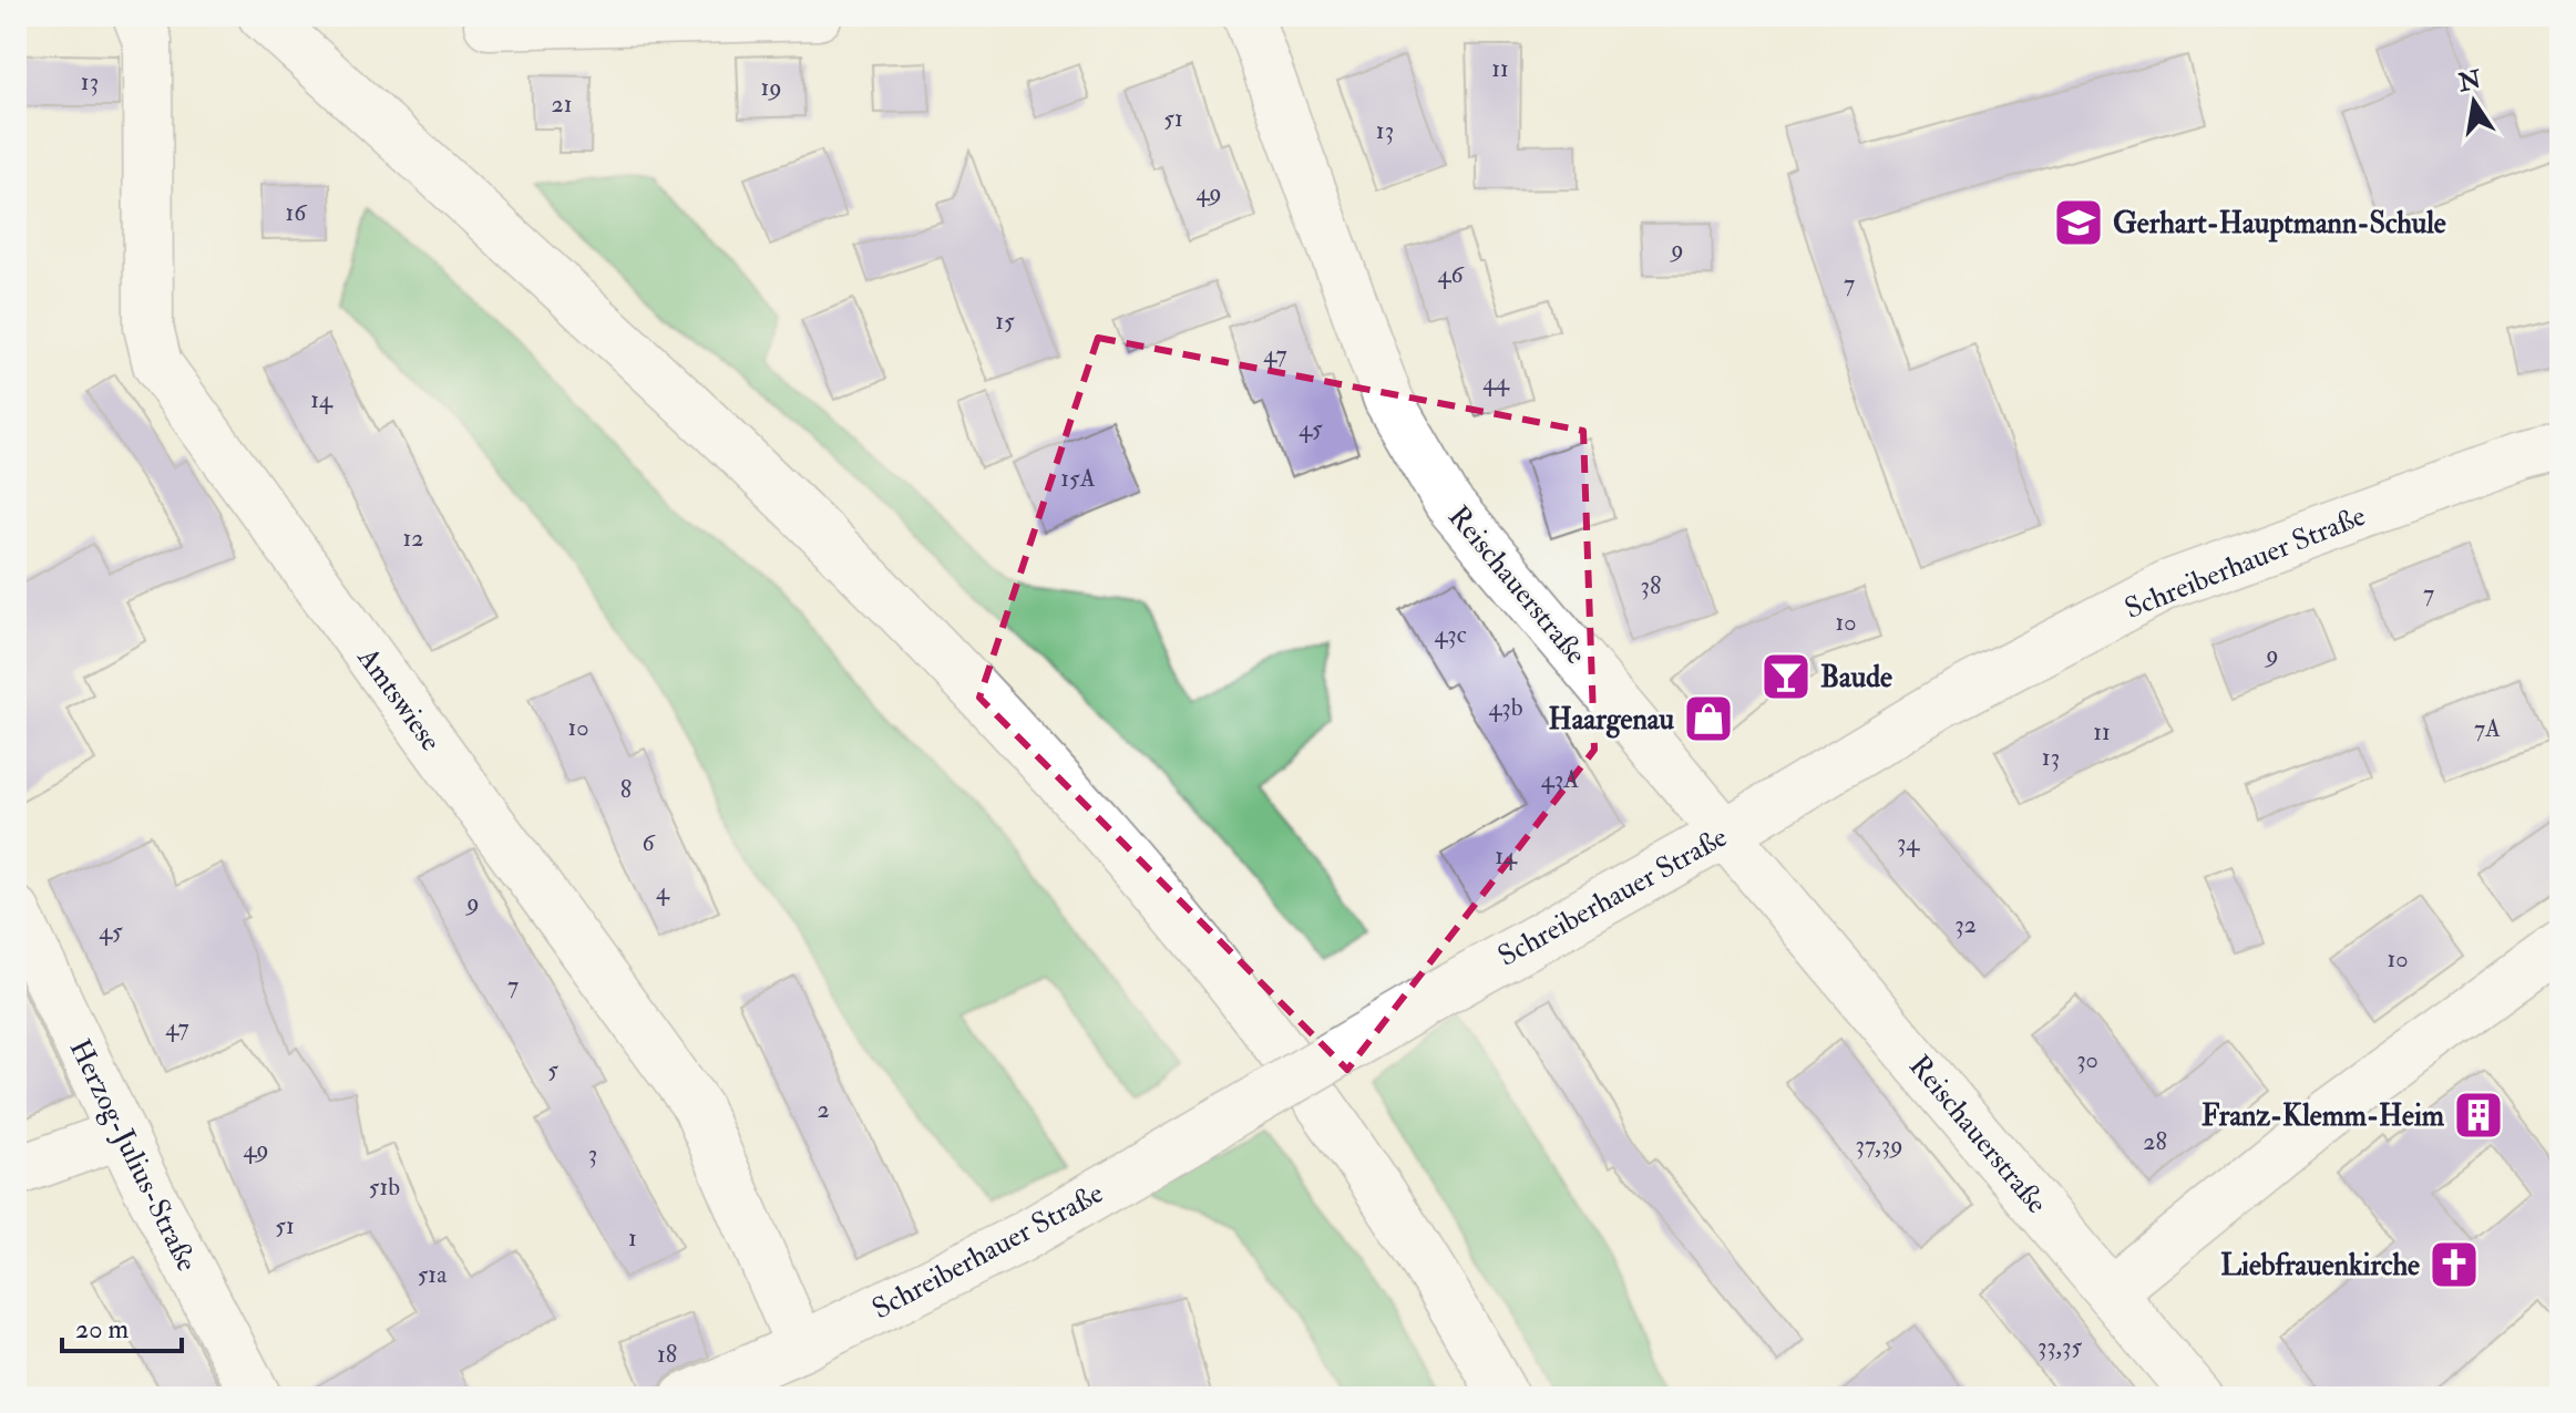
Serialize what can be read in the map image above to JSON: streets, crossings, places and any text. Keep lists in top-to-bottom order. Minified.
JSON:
{"streets":{"main road":["Schreiberhauer Straße","Reischauerstraße","Amtswiese","Herzog-Julius-Straße"]},"crossings":[["Schreiberhauer Straße","Reischauerstraße"],["Schreiberhauer Straße","Amtswiese"]],"places":{"school or university":["Gerhart-Hauptmann-Schule"],"bar":["Baude"],"shop":["Haargenau"],"building":["Franz-Klemm-Heim"],"church":["Liebfrauenkirche"]},"house_numbers":["11","13","19","21","51","13","49","16","9","46","7","15","47","44","14","45","15A","12","38","7","10","43c","9","43b","10","7A","11","13","43A","8","6","34","14","4","9","32","45","10","7","47","30","5","2","28","37,39","49","3","51b","51","1","51a","33,35","18"],"scale_bar":"20 m","north":"top"}
